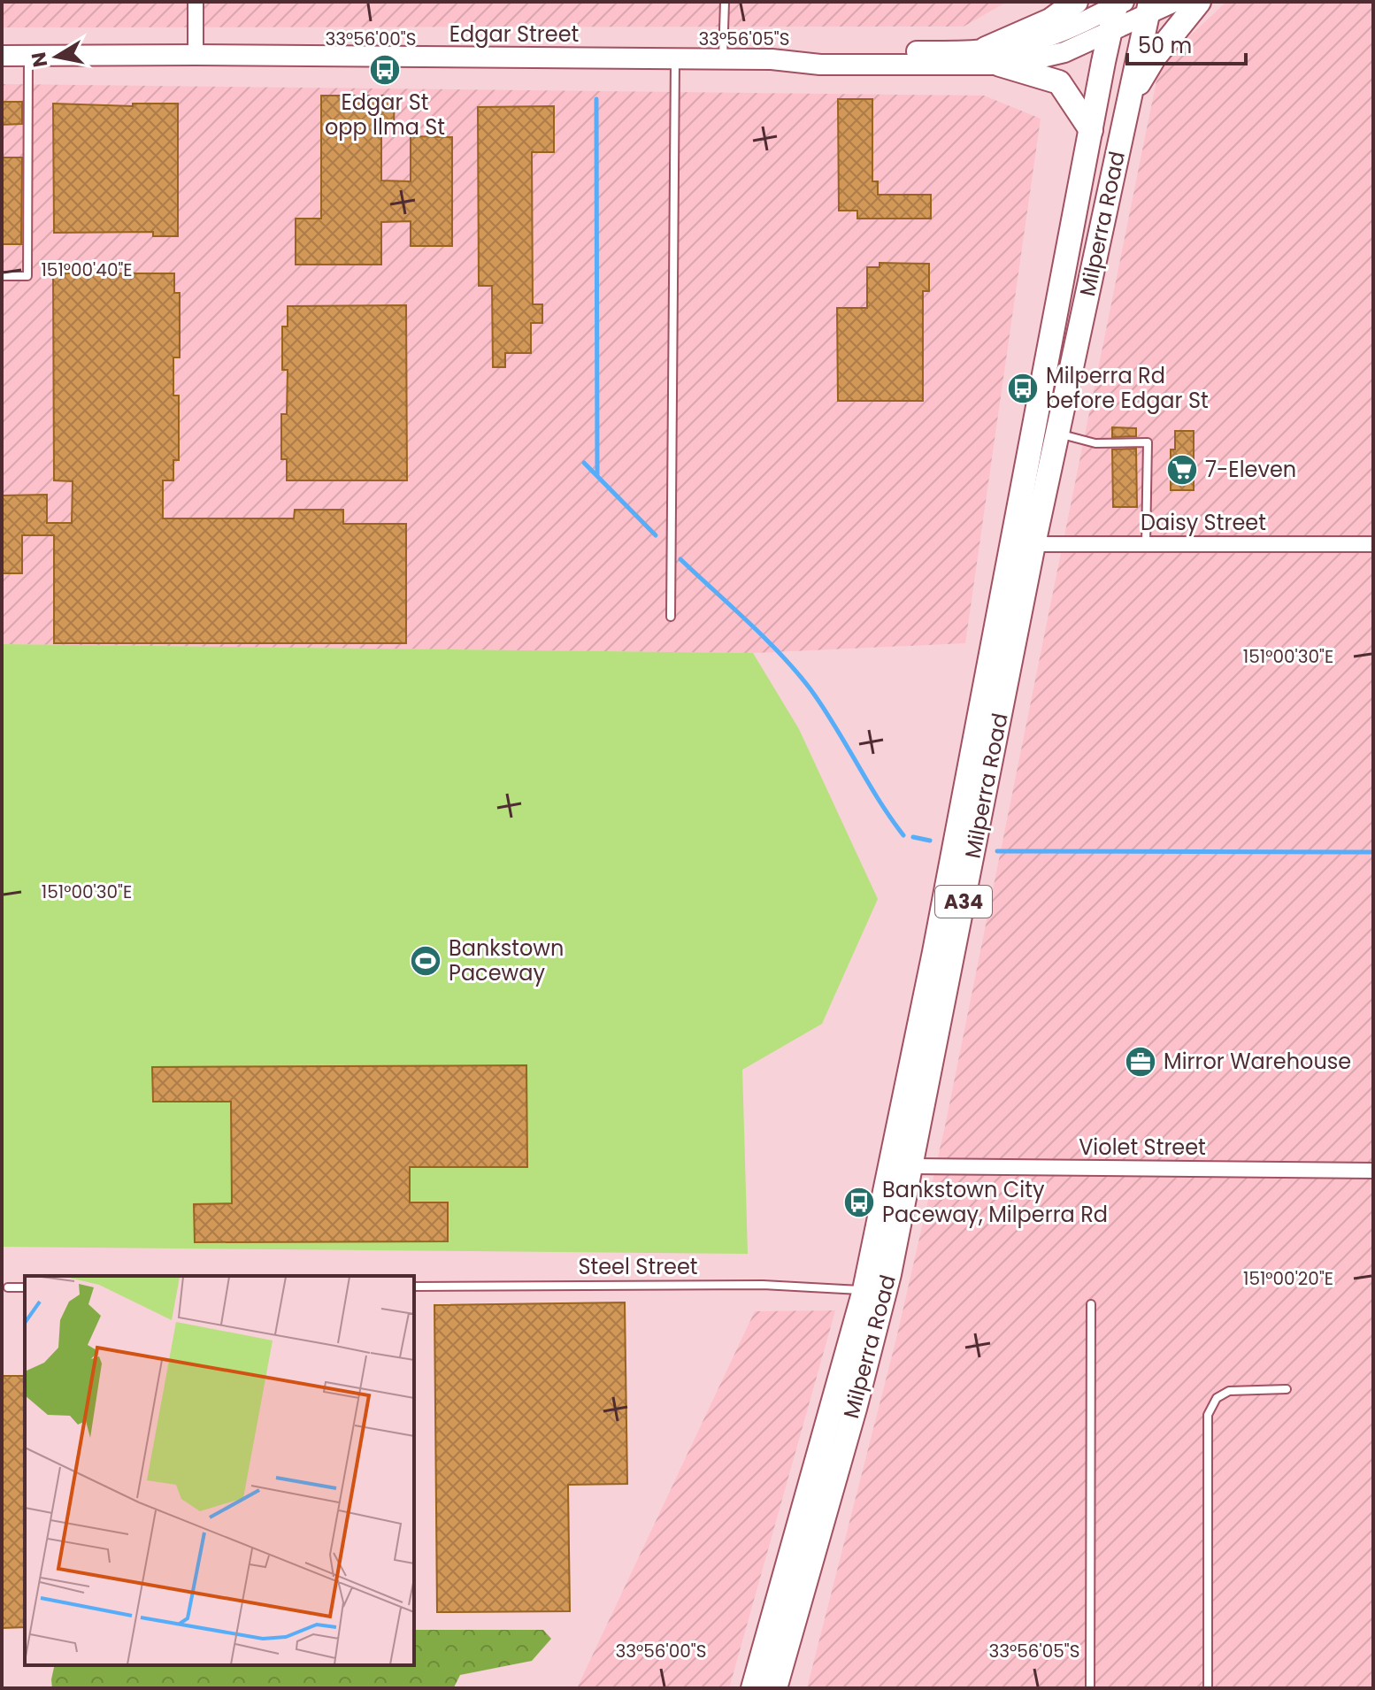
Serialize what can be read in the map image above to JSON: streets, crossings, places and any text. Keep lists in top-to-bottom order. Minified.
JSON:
{"streets":{"highway":["Milperra Road","A34"],"main road":["Edgar Street"],"street":["Daisy Street","Violet Street"],"lane":["Steel Street"]},"crossings":[["Edgar Street","Milperra Road"],["Milperra Road","Daisy Street"],["Milperra Road","Violet Street"],["Milperra Road","Steel Street"]],"places":{"bus stop":["Edgar St opp Ilma St","Milperra Rd before Edgar St","Bankstown City Paceway, Milperra Rd"],"supermarket":["7-Eleven"],"sports":["Bankstown Paceway"],"office":["Mirror Warehouse"]},"scale_bar":"50 m","north":"left","coordinates":["33°56'00\"S","33°56'05\"S","151°00'40\"E","151°00'30\"E","151°00'20\"E"]}
